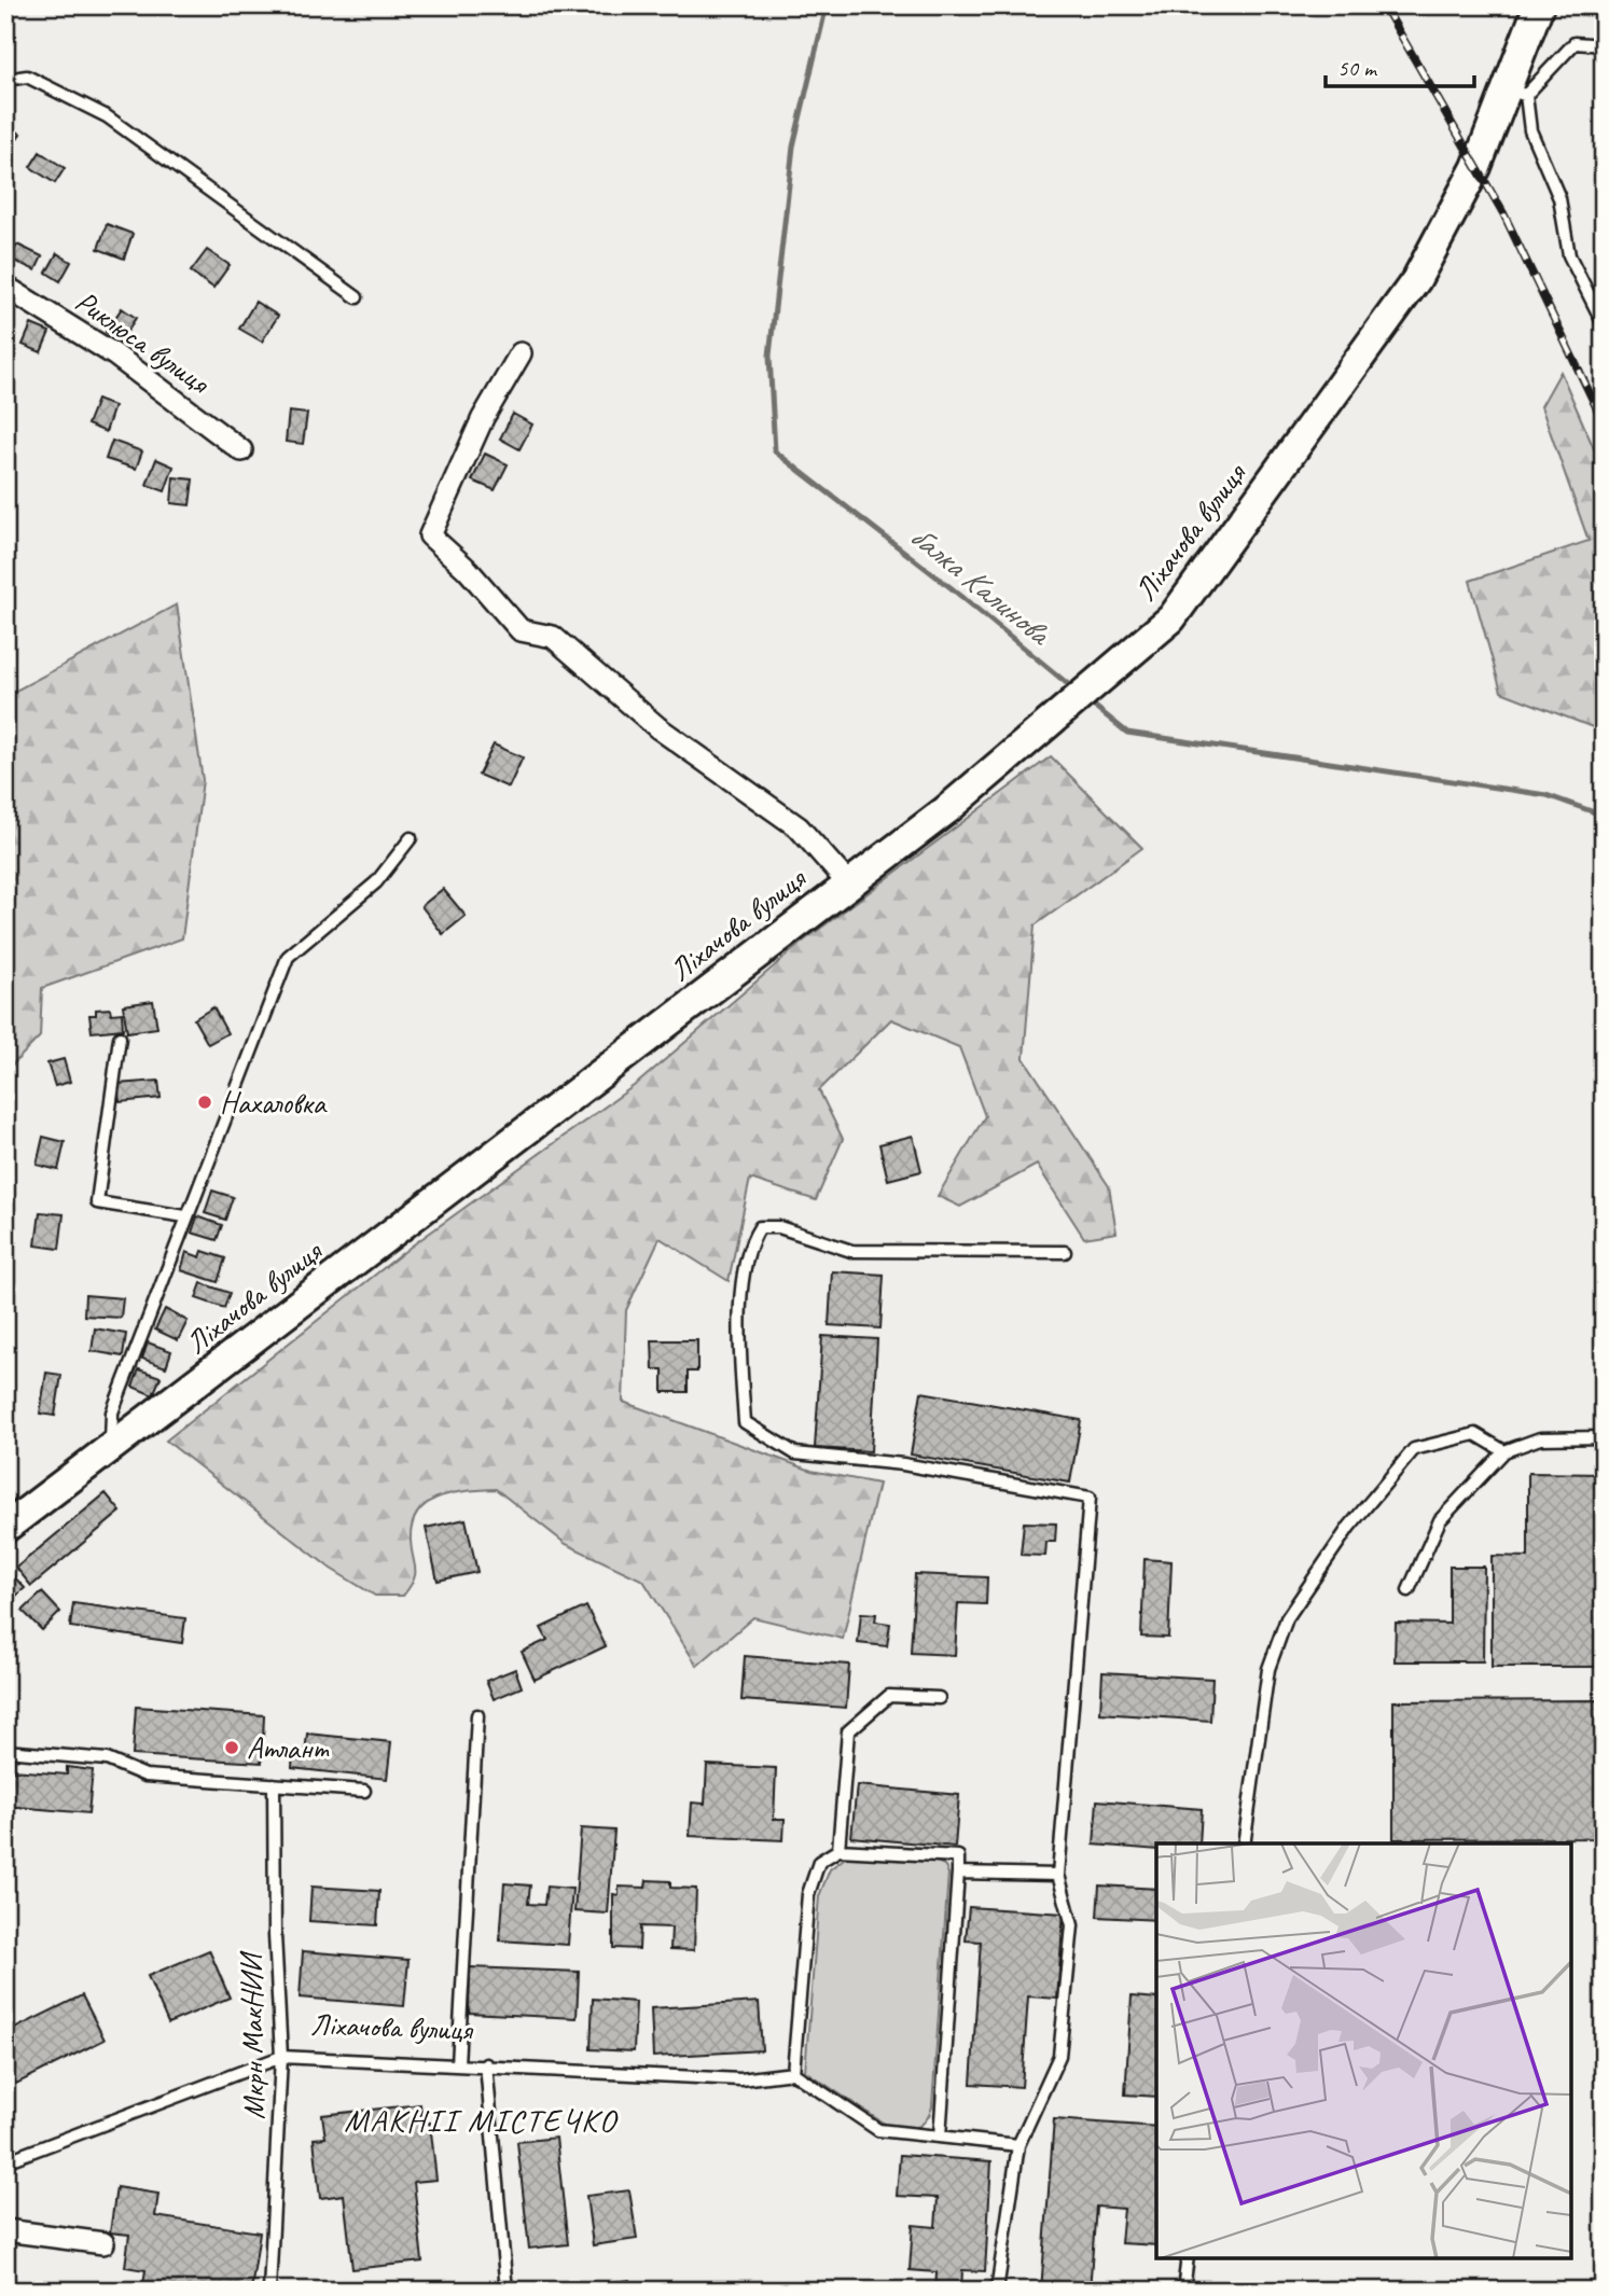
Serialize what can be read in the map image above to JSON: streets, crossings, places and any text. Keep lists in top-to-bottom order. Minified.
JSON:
{"streets":{"street":["Риклюса вулиця","Ліхачова вулиця"],"lane":["Мкрн МакНИИ"]},"crossings":[["Ліхачова вулиця","Мкрн МакНИИ"]],"districts":["МАКНІІ МІСТЕЧКО"],"water":["балка Калинова"],"places":["Нахаловка","Атлант"],"scale_bar":"50 m"}
